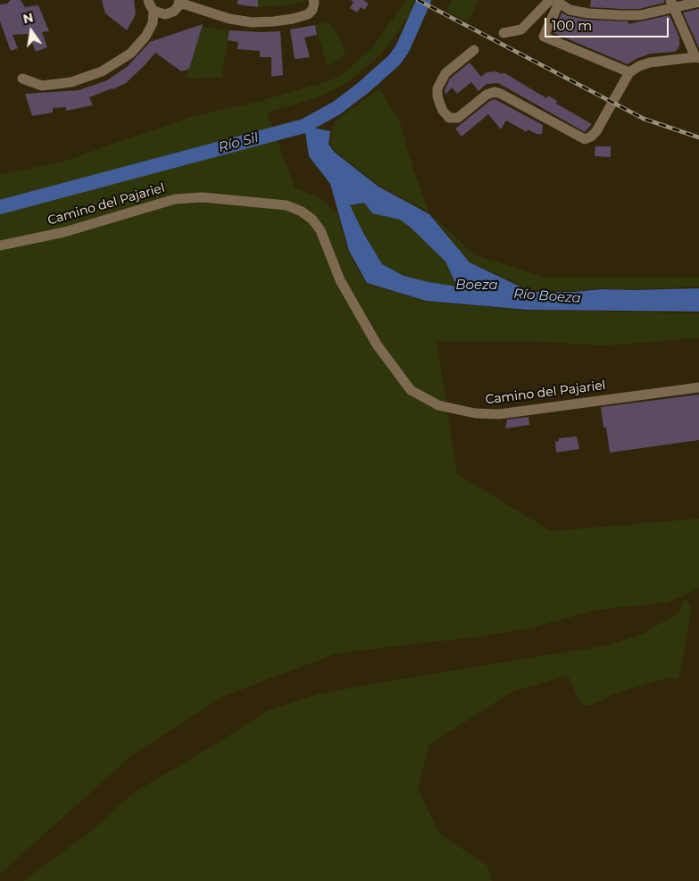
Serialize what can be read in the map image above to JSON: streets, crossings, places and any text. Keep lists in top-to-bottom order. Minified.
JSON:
{"streets":{"street":["Camino del Pajariel"]},"water":["Río Sil","Boeza","Río Boeza"],"scale_bar":"100 m","north":"top"}
